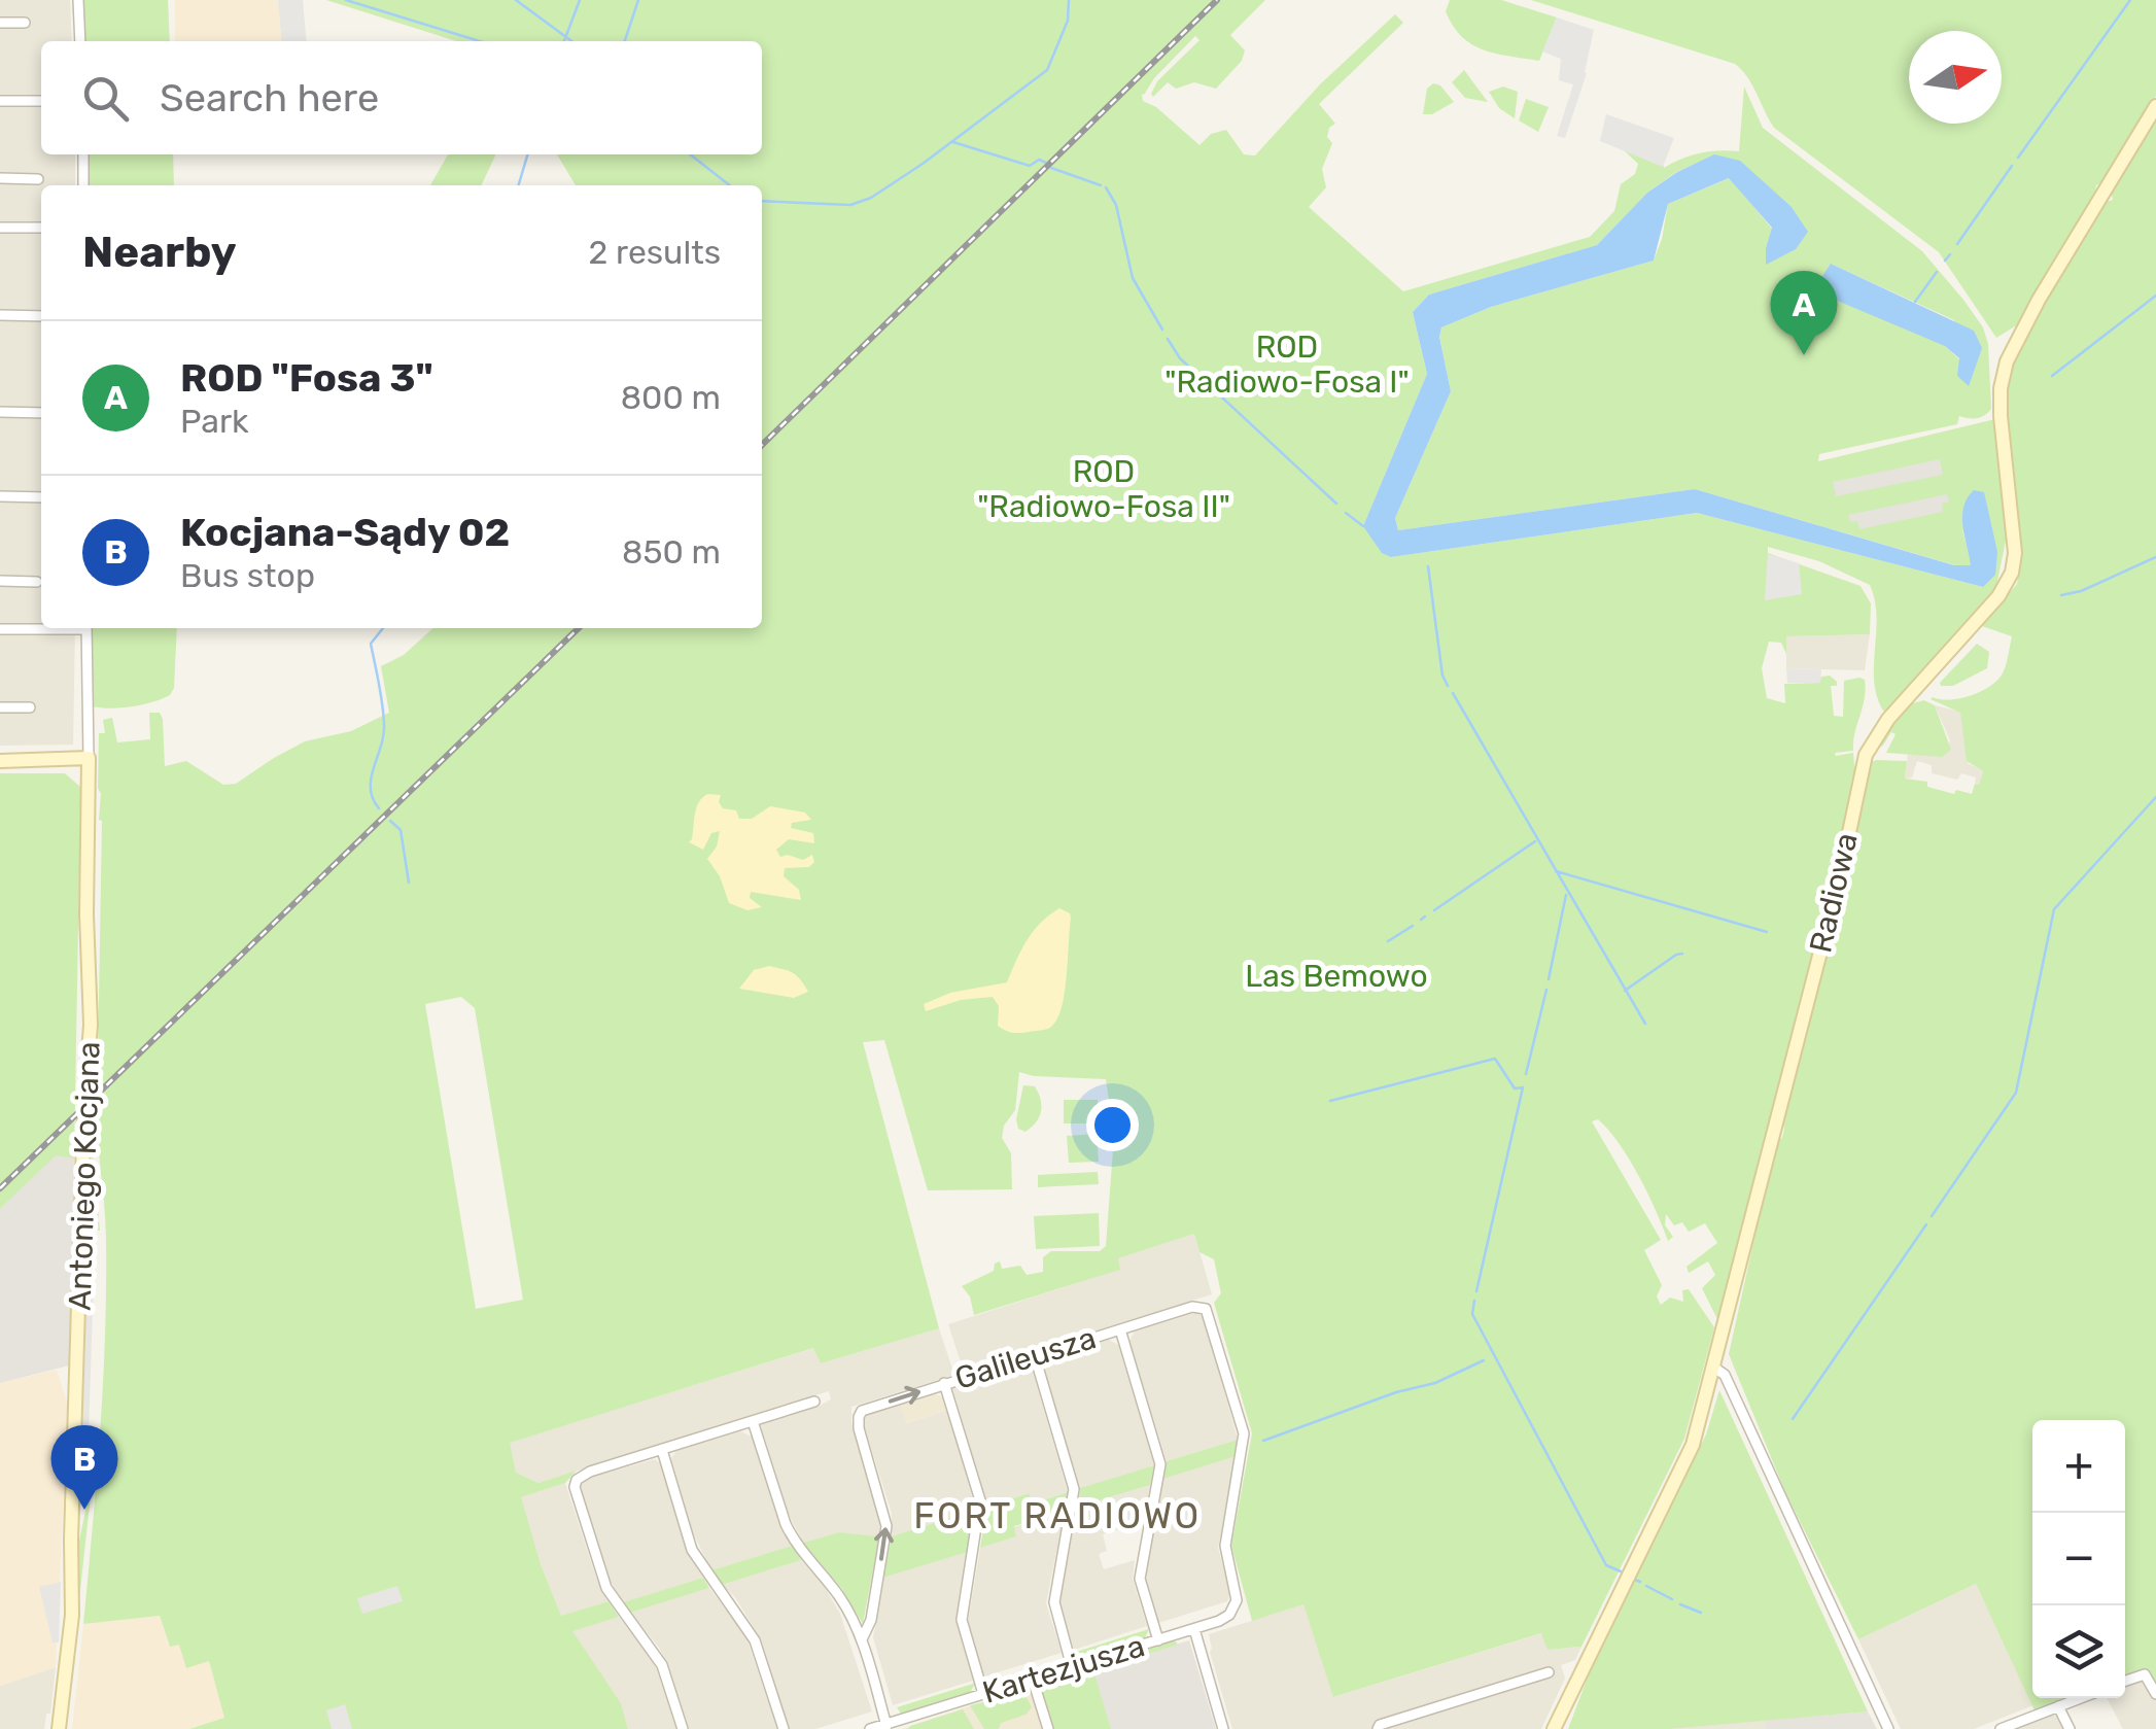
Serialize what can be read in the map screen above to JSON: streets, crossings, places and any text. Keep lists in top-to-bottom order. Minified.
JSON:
{"streets":{"main road":["Radiowa","Antoniego Kocjana"],"street":["Galileusza","Kartezjusza"]},"crossings":[["Galileusza","Kartezjusza"]],"districts":["FORT RADIOWO"],"parks":["ROD \"Radiowo-Fosa I\"","ROD \"Radiowo-Fosa II\"","Las Bemowo"],"north":"right","page":{"search":"Search here","heading":["Nearby","2 results"],"pins":["A","B"],"list":[{"mark":"A","name":"ROD \"Fosa 3\"","note":"Park","value":"800 m"},{"mark":"B","name":"Kocjana-Sądy 02","note":"Bus stop","value":"850 m"}],"map_buttons":["+","−"]}}
